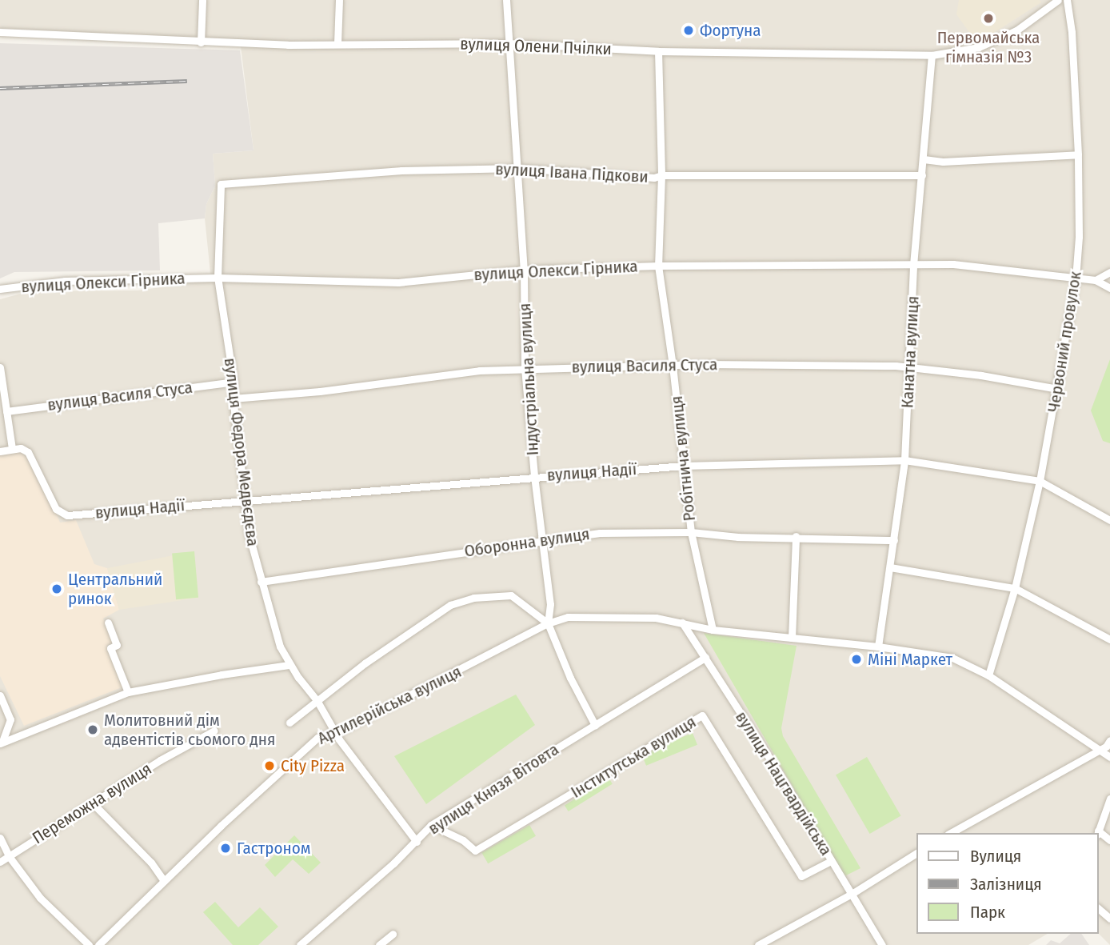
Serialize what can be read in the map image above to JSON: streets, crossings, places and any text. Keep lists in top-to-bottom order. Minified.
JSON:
{"streets":{"street":["вулиця Олени Пчілки","вулиця Івана Підкови","вулиця Олекси Гірника","Червоний провулок","Канатна вулиця","вулиця Василя Стуса","Індустріальна вулиця","вулиця Федора Медвєдєва","Робітнича вулиця","вулиця Надії","Оборонна вулиця","Артилерійська вулиця","Інститутська вулиця","вулиця Нацгвардійська","вулиця Князя Вітовта","Переможна вулиця"]},"crossings":[["вулиця Олени Пчілки","Канатна вулиця"],["вулиця Олени Пчілки","Індустріальна вулиця"],["вулиця Олени Пчілки","Робітнича вулиця"],["вулиця Івана Підкови","Канатна вулиця"],["вулиця Івана Підкови","Індустріальна вулиця"],["вулиця Івана Підкови","вулиця Федора Медвєдєва"],["вулиця Івана Підкови","Робітнича вулиця"],["вулиця Олекси Гірника","Червоний провулок"],["вулиця Олекси Гірника","Канатна вулиця"],["вулиця Олекси Гірника","Індустріальна вулиця"],["вулиця Олекси Гірника","вулиця Федора Медвєдєва"],["вулиця Олекси Гірника","Робітнича вулиця"],["Червоний провулок","вулиця Василя Стуса"],["Червоний провулок","вулиця Надії"],["Червоний провулок","Артилерійська вулиця"],["Канатна вулиця","вулиця Василя Стуса"],["Канатна вулиця","вулиця Надії"],["Канатна вулиця","Оборонна вулиця"],["Канатна вулиця","Артилерійська вулиця"],["вулиця Василя Стуса","Індустріальна вулиця"],["вулиця Василя Стуса","вулиця Федора Медвєдєва"],["вулиця Василя Стуса","Робітнича вулиця"],["Індустріальна вулиця","вулиця Надії"],["Індустріальна вулиця","Оборонна вулиця"],["Індустріальна вулиця","Артилерійська вулиця"],["вулиця Федора Медвєдєва","вулиця Надії"],["вулиця Федора Медвєдєва","Оборонна вулиця"],["вулиця Федора Медвєдєва","Артилерійська вулиця"],["вулиця Федора Медвєдєва","вулиця Князя Вітовта"],["Робітнича вулиця","вулиця Надії"],["Робітнича вулиця","Оборонна вулиця"],["Робітнича вулиця","Артилерійська вулиця"],["Артилерійська вулиця","вулиця Нацгвардійська"],["Інститутська вулиця","вулиця Нацгвардійська"],["Інститутська вулиця","вулиця Князя Вітовта"],["вулиця Нацгвардійська","вулиця Князя Вітовта"]],"places":["Первомайська гімназія №3","Фортуна","Центральний ринок","Міні Маркет","Молитовний дім адвентістів сьомого дня","City Pizza","Гастроном"],"legend":["Вулиця","Залізниця","Парк"]}
